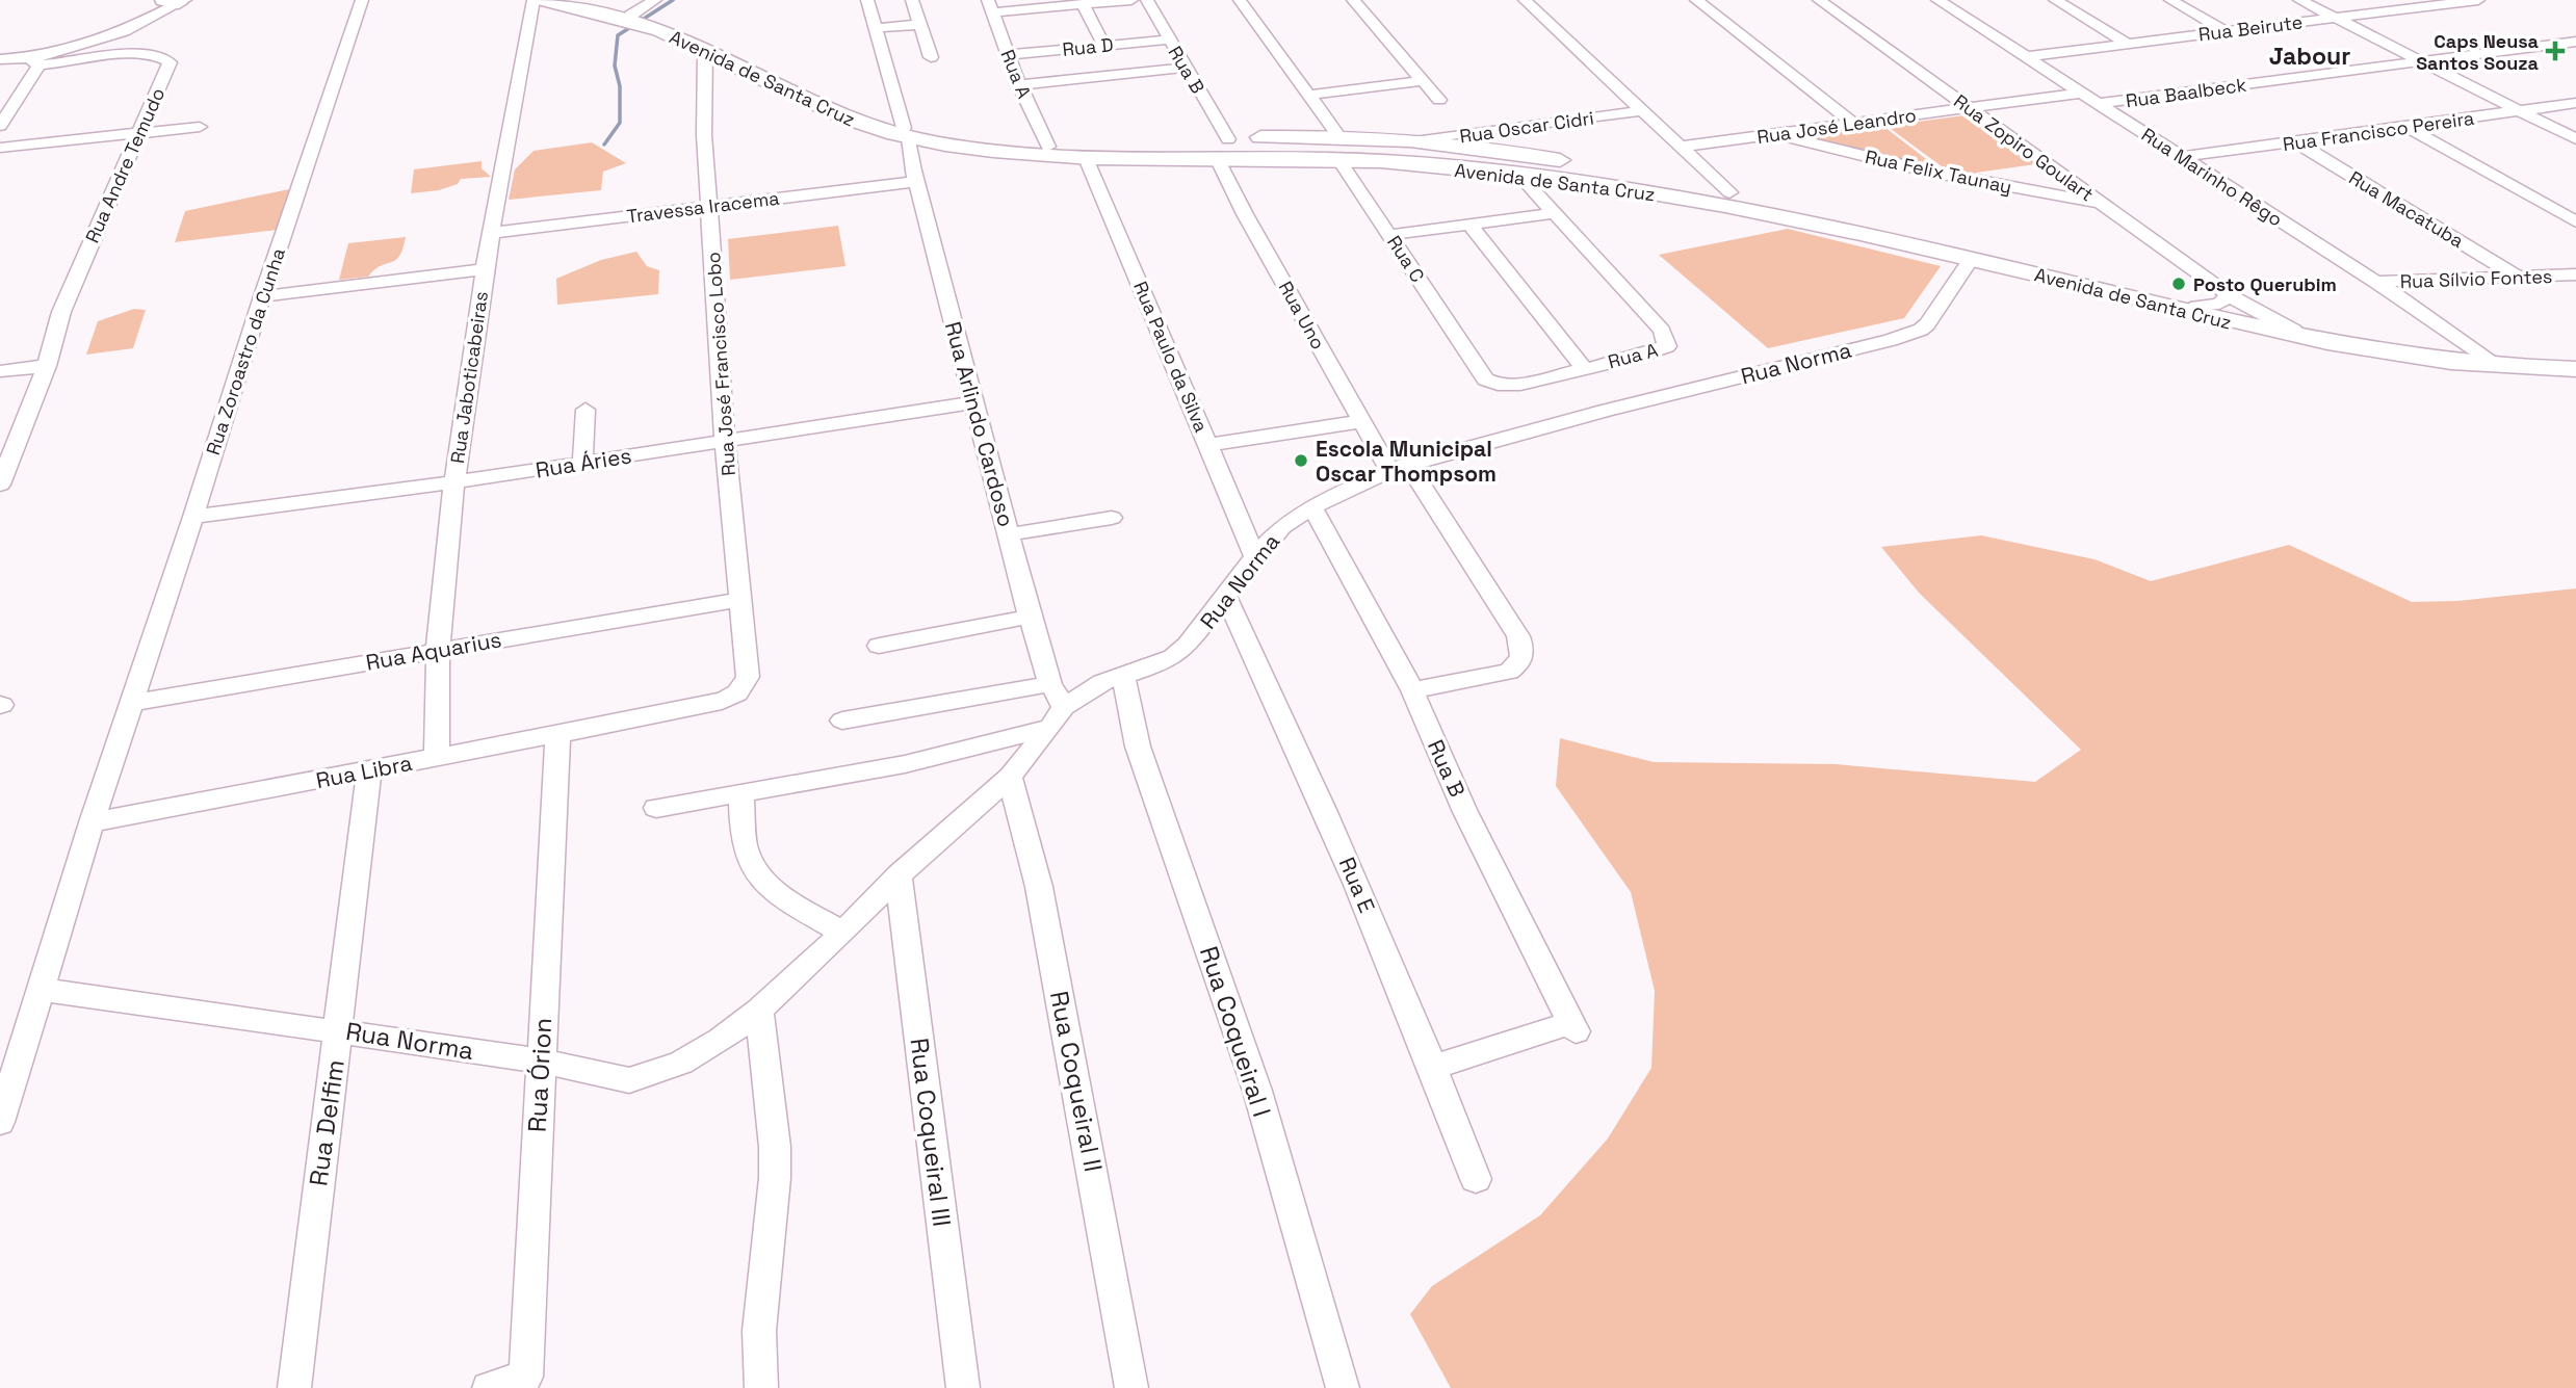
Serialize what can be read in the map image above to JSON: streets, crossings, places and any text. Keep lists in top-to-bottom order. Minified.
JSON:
{"streets":{"main road":["Avenida de Santa Cruz"],"street":["Rua Beirute","Rua D","Rua B","Rua A","Rua Baalbeck","Rua José Leandro","Rua Oscar Cidri","Rua Francisco Pereira","Rua Zopiro Goulart","Rua Andre Temudo","Rua Felix Taunay","Rua Marinho Rêgo","Travessa Iracema","Rua Macatuba","Rua C","Rua Sílvio Fontes","Rua Uno","Rua Zoroastro da Cunha","Rua Paulo da Silva","Rua Norma","Rua José Francisco Lobo","Rua Jaboticabeiras","Rua Arlindo Cardoso","Rua Áries","Rua Aquarius","Rua Libra","Rua E","Rua Coqueiral I","Rua Órion","Rua Coqueiral II","Rua Delfim","Rua Coqueiral III"]},"crossings":[["Rua Beirute","Rua Marinho Rêgo"],["Rua D","Rua B"],["Rua D","Rua A"],["Rua B","Avenida de Santa Cruz"],["Rua B","Rua Norma"],["Rua B","Rua E"],["Rua A","Avenida de Santa Cruz"],["Rua A","Rua C"],["Avenida de Santa Cruz","Rua Oscar Cidri"],["Avenida de Santa Cruz","Rua Zopiro Goulart"],["Avenida de Santa Cruz","Rua Marinho Rêgo"],["Avenida de Santa Cruz","Rua C"],["Avenida de Santa Cruz","Rua Uno"],["Avenida de Santa Cruz","Rua Paulo da Silva"],["Avenida de Santa Cruz","Rua Norma"],["Avenida de Santa Cruz","Rua José Francisco Lobo"],["Avenida de Santa Cruz","Rua Arlindo Cardoso"],["Rua Baalbeck","Rua Marinho Rêgo"],["Rua José Leandro","Rua Zopiro Goulart"],["Rua José Leandro","Rua Felix Taunay"],["Rua José Leandro","Rua Marinho Rêgo"],["Rua Francisco Pereira","Rua Marinho Rêgo"],["Rua Francisco Pereira","Rua Macatuba"],["Rua Zopiro Goulart","Rua Felix Taunay"],["Rua Marinho Rêgo","Rua Sílvio Fontes"],["Travessa Iracema","Rua José Francisco Lobo"],["Travessa Iracema","Rua Jaboticabeiras"],["Travessa Iracema","Rua Arlindo Cardoso"],["Rua Macatuba","Rua Sílvio Fontes"],["Rua Uno","Rua Norma"],["Rua Zoroastro da Cunha","Rua Áries"],["Rua Zoroastro da Cunha","Rua Aquarius"],["Rua Paulo da Silva","Rua Norma"],["Rua Norma","Rua Arlindo Cardoso"],["Rua Norma","Rua E"],["Rua Norma","Rua Coqueiral I"],["Rua Norma","Rua Órion"],["Rua Norma","Rua Coqueiral II"],["Rua Norma","Rua Delfim"],["Rua Norma","Rua Coqueiral III"],["Rua José Francisco Lobo","Rua Áries"],["Rua José Francisco Lobo","Rua Aquarius"],["Rua José Francisco Lobo","Rua Libra"],["Rua Jaboticabeiras","Rua Áries"],["Rua Jaboticabeiras","Rua Aquarius"],["Rua Jaboticabeiras","Rua Libra"],["Rua Arlindo Cardoso","Rua Áries"],["Rua Libra","Rua Órion"],["Rua Libra","Rua Delfim"]],"districts":["Jabour"],"places":{"health":["Caps Neusa Santos Souza"],"other":["Posto Querubim","Escola Municipal Oscar Thompsom"]}}
